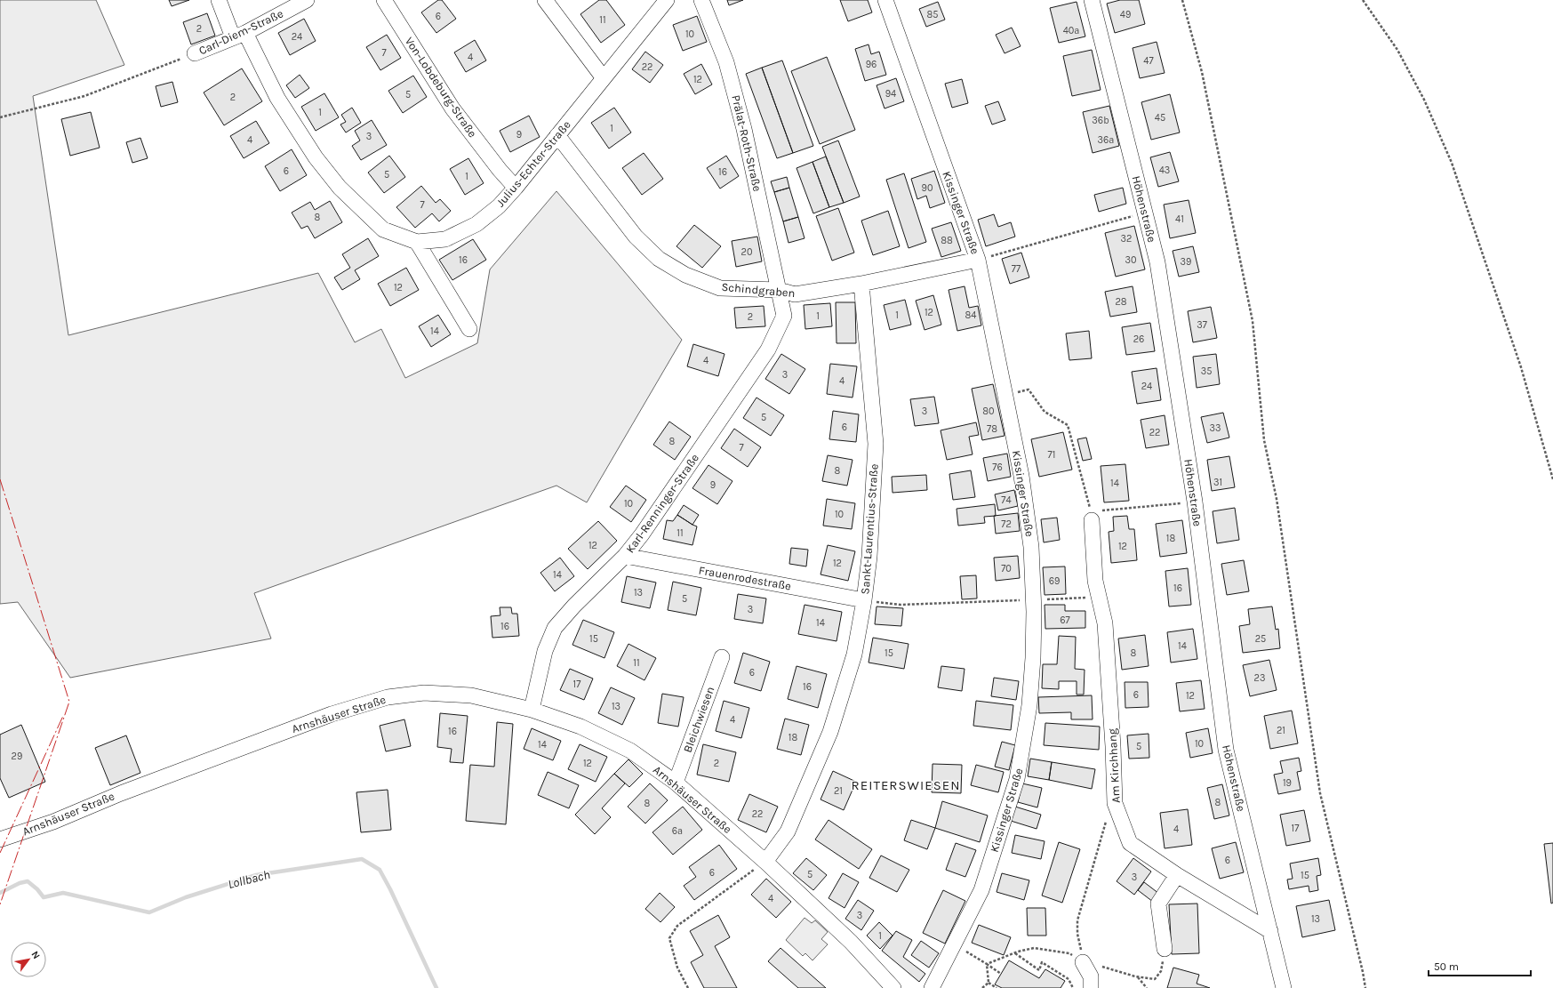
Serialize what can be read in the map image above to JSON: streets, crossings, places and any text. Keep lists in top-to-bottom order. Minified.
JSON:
{"streets":{"street":["Carl-Diem-Straße","Von-Lobdeburg-Straße","Prälat-Roth-Straße","Julius-Echter-Straße","Höhenstraße","Kissinger Straße","Schindgraben","Karl-Renninger-Straße","Sankt-Laurentius-Straße","Frauenrodestraße","Arnshäuser Straße","Bleichwiesen","Am Kirchhang"]},"crossings":[["Carl-Diem-Straße","Julius-Echter-Straße"],["Von-Lobdeburg-Straße","Julius-Echter-Straße"],["Prälat-Roth-Straße","Schindgraben"],["Prälat-Roth-Straße","Karl-Renninger-Straße"],["Julius-Echter-Straße","Schindgraben"],["Höhenstraße","Am Kirchhang"],["Kissinger Straße","Schindgraben"],["Schindgraben","Karl-Renninger-Straße"],["Schindgraben","Sankt-Laurentius-Straße"],["Karl-Renninger-Straße","Frauenrodestraße"],["Karl-Renninger-Straße","Arnshäuser Straße"],["Sankt-Laurentius-Straße","Frauenrodestraße"],["Sankt-Laurentius-Straße","Arnshäuser Straße"],["Arnshäuser Straße","Bleichwiesen"]],"districts":["REITERSWIESEN"],"water":["Lollbach"],"house_numbers":["85","49","6","11","2","40a","10","24","7","4","47","96","22","12","94","5","2","1","45","36b","1","9","3","4","36a","43","6","16","5","1","90","7","8","41","32","88","20","16","30","39","77","12","28","12","1","84","1","2","37","14","26","4","35","3","4","24","3","80","5","6","33","78","22","8","7","71","76","8","31","14","9","74","10","10","72","11","18","12","12","12","70","14","69","16","13","5","3","67","14","16","15","25","14","15","8","11","6","23","17","16","6","12","13","4","21","16","18","10","14","5","29","12","2","19","21","8","8","22","17","4","6a","6","6","5","15","3","4","3","13","1"],"scale_bar":"50 m","north":"top right"}
